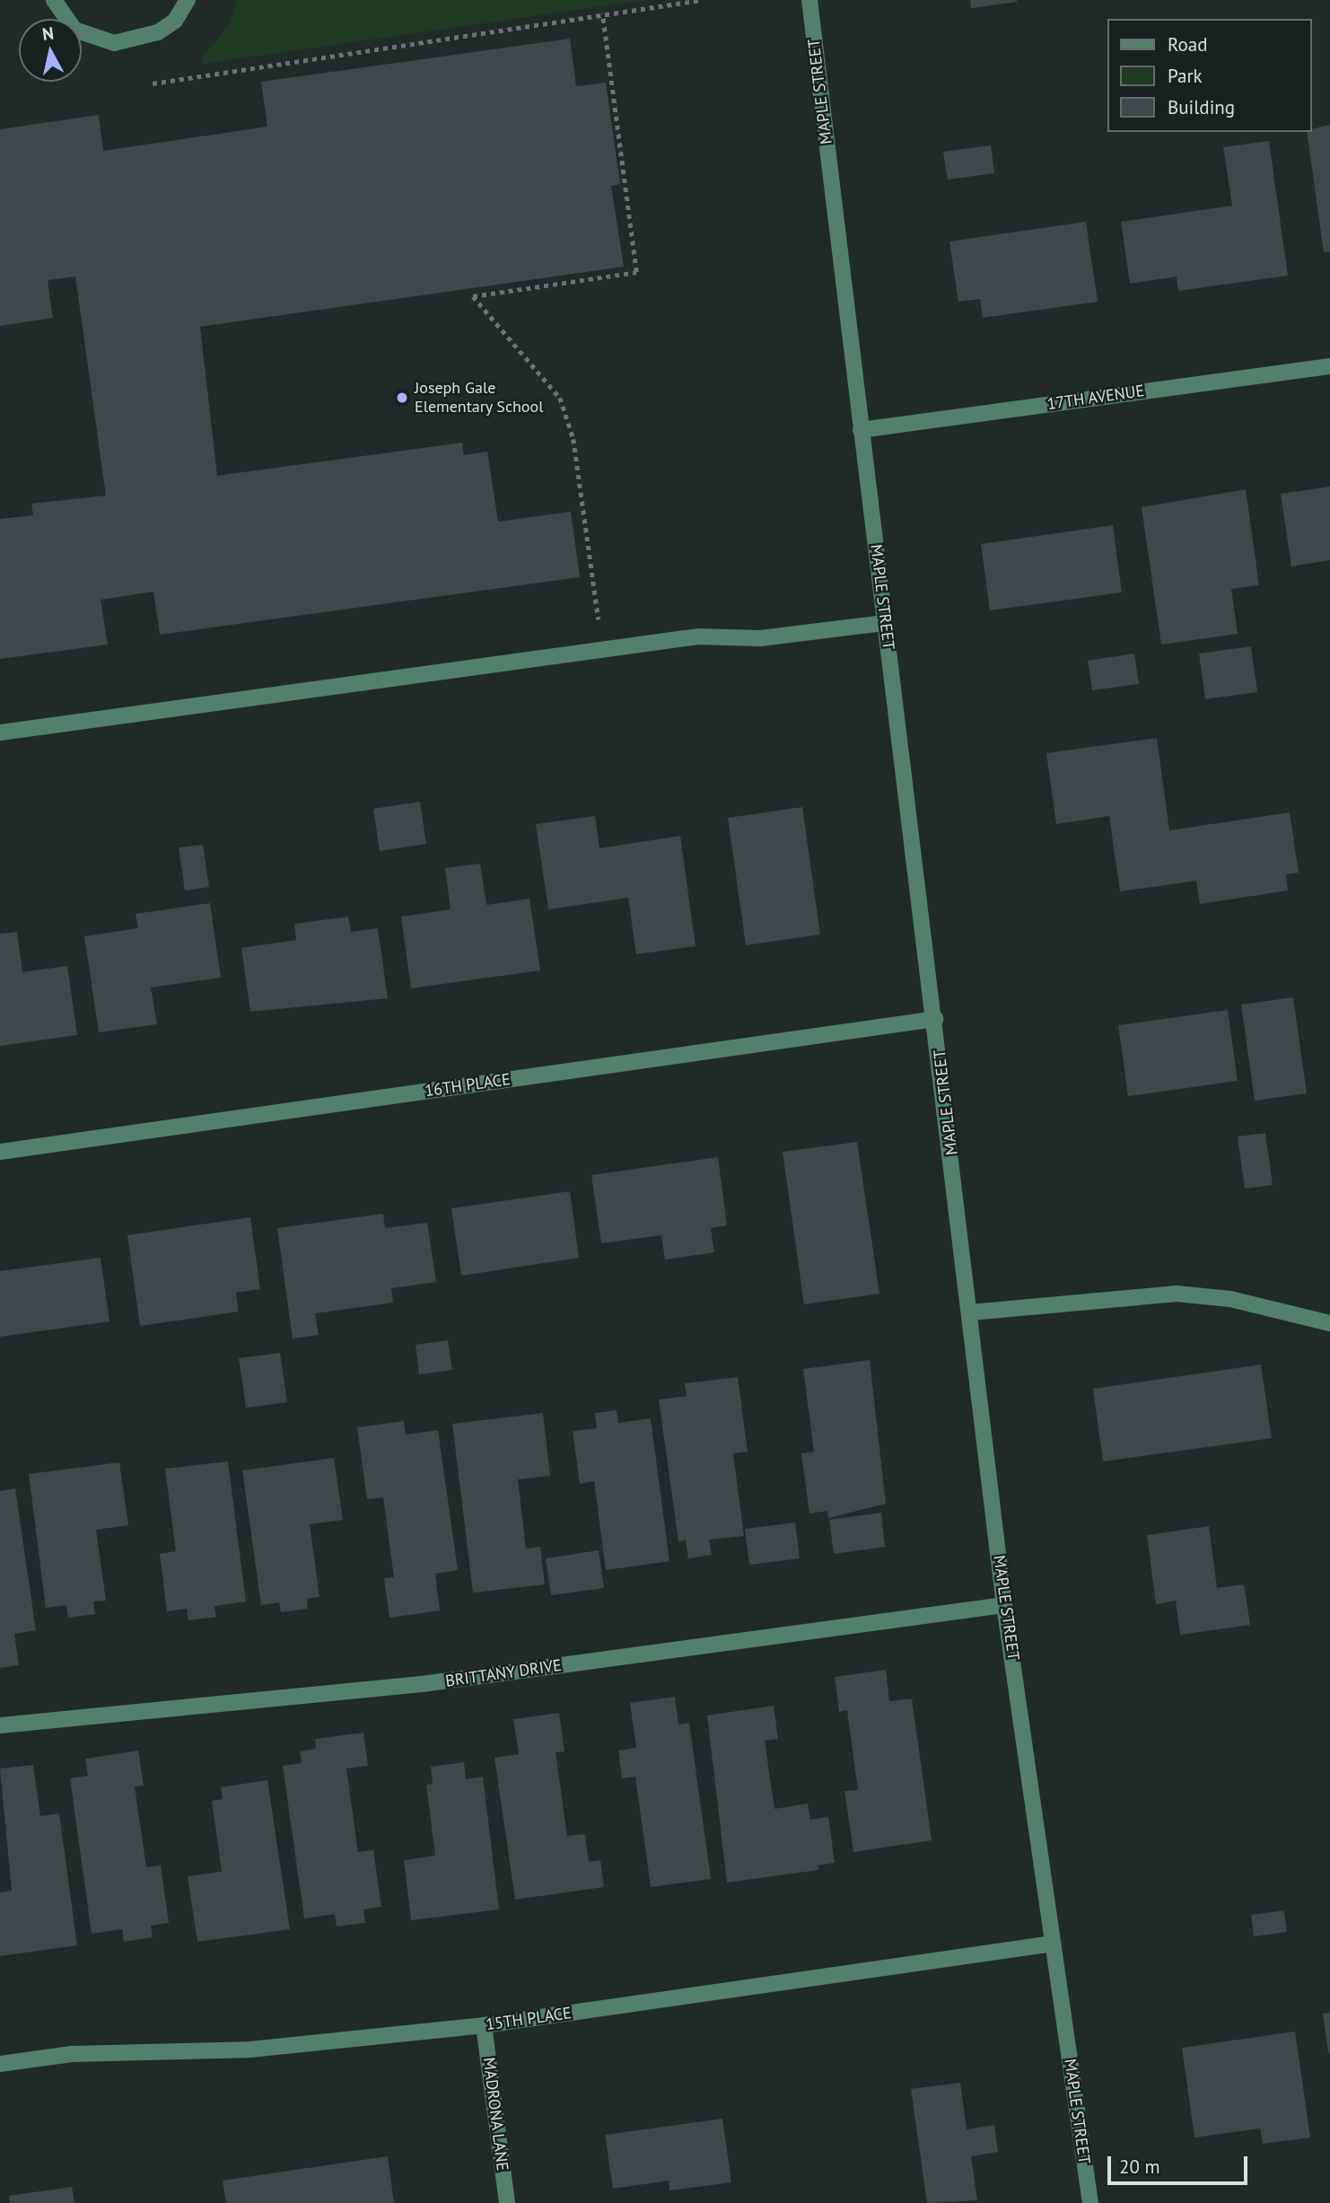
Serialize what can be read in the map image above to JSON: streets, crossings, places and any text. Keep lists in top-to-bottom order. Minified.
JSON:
{"streets":{"street":["MAPLE STREET","17TH AVENUE","16TH PLACE","BRITTANY DRIVE","15TH PLACE","MADRONA LANE"]},"crossings":[["MAPLE STREET","17TH AVENUE"],["MAPLE STREET","16TH PLACE"],["MAPLE STREET","BRITTANY DRIVE"],["MAPLE STREET","15TH PLACE"],["15TH PLACE","MADRONA LANE"]],"places":["Joseph Gale Elementary School"],"legend":["Road","Park","Building"],"scale_bar":"20 m","north":"top"}
